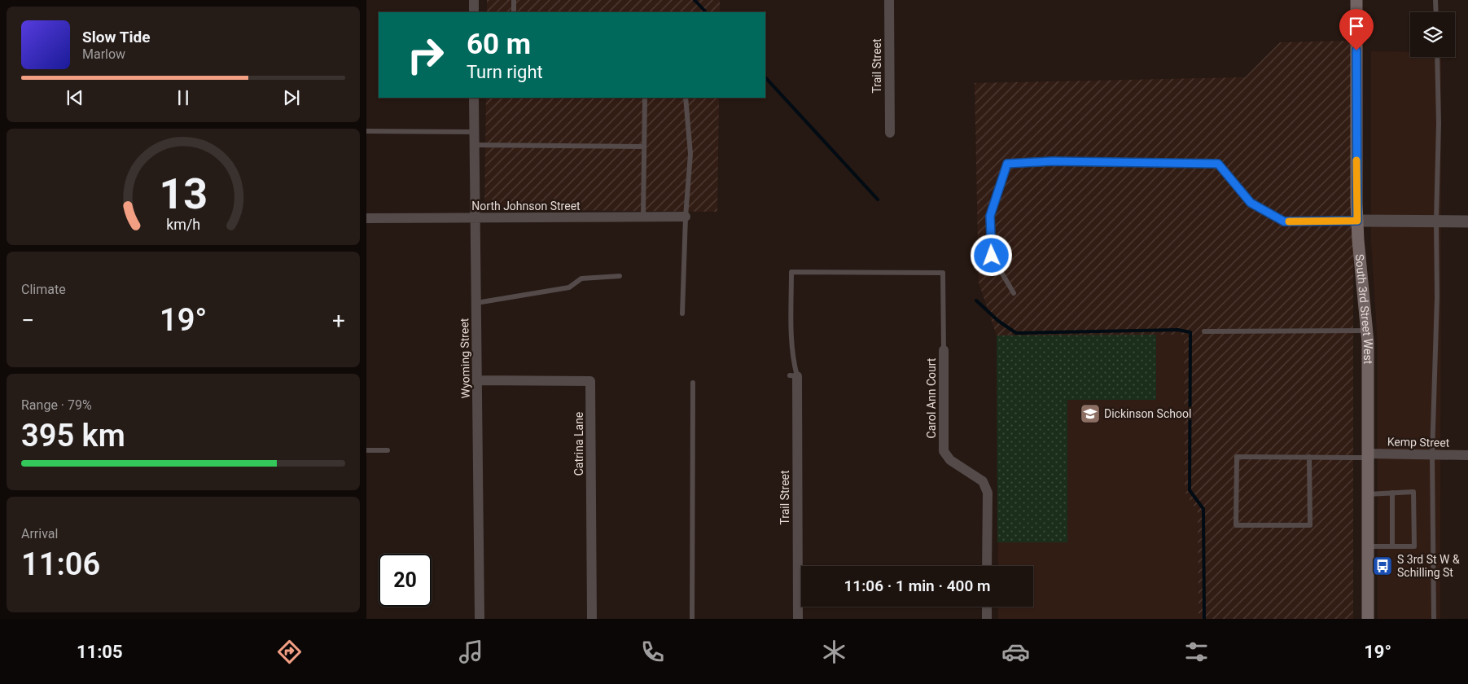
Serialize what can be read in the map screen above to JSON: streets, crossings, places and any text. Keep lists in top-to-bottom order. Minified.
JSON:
{"streets":{"main road":["South 3rd Street West"],"street":["Trail Street","North Johnson Street","Wyoming Street","Carol Ann Court","Kemp Street","Catrina Lane"]},"crossings":[["North Johnson Street","Wyoming Street"],["South 3rd Street West","Kemp Street"],["Wyoming Street","Catrina Lane"]],"places":{"school or university":["Dickinson School"],"bus stop":["S 3rd St W & Schilling St"]},"page":{"turn":["60 m","Turn right"],"song":["Slow Tide","Marlow"],"tile":["Climate",["Range · 79%","395 km"],["Arrival","11:06"]],"heat":["−","19°","+"],"limit":"20","trip":"11:06 · 1 min · 400 m","tabs":["11:05","19°"],"gauge":["13","km/h"]}}
